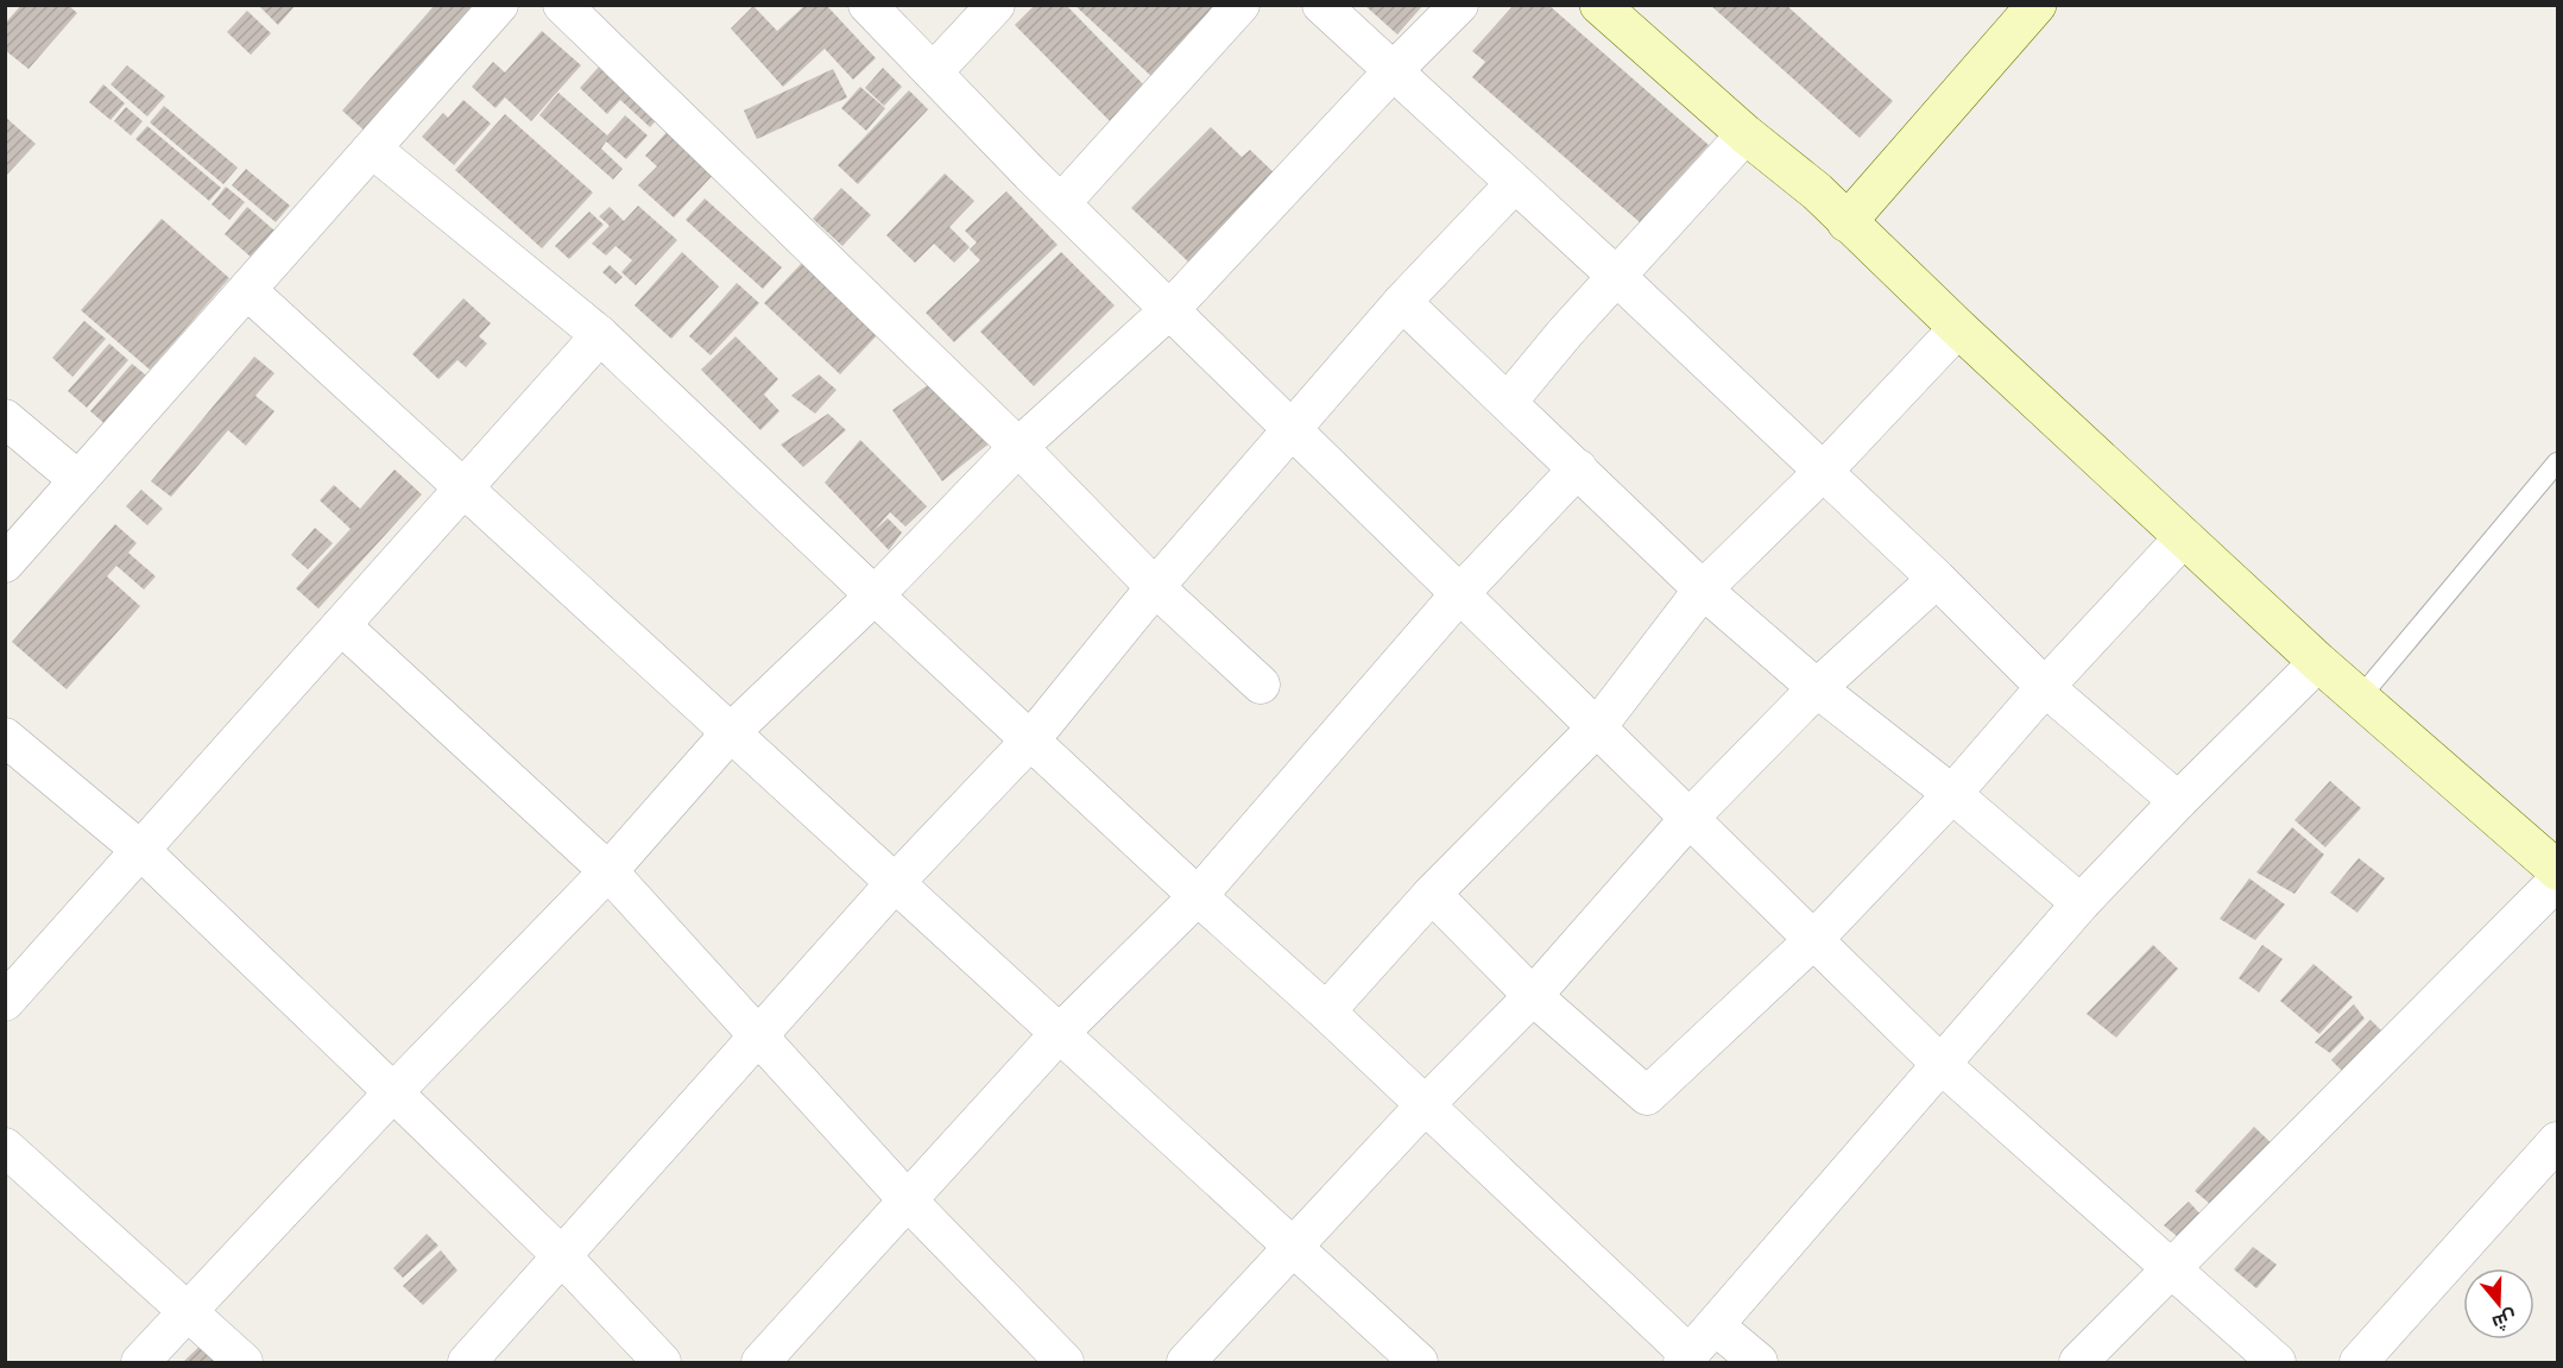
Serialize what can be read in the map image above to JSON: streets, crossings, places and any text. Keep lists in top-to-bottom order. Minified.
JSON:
{"north":"bottom"}
